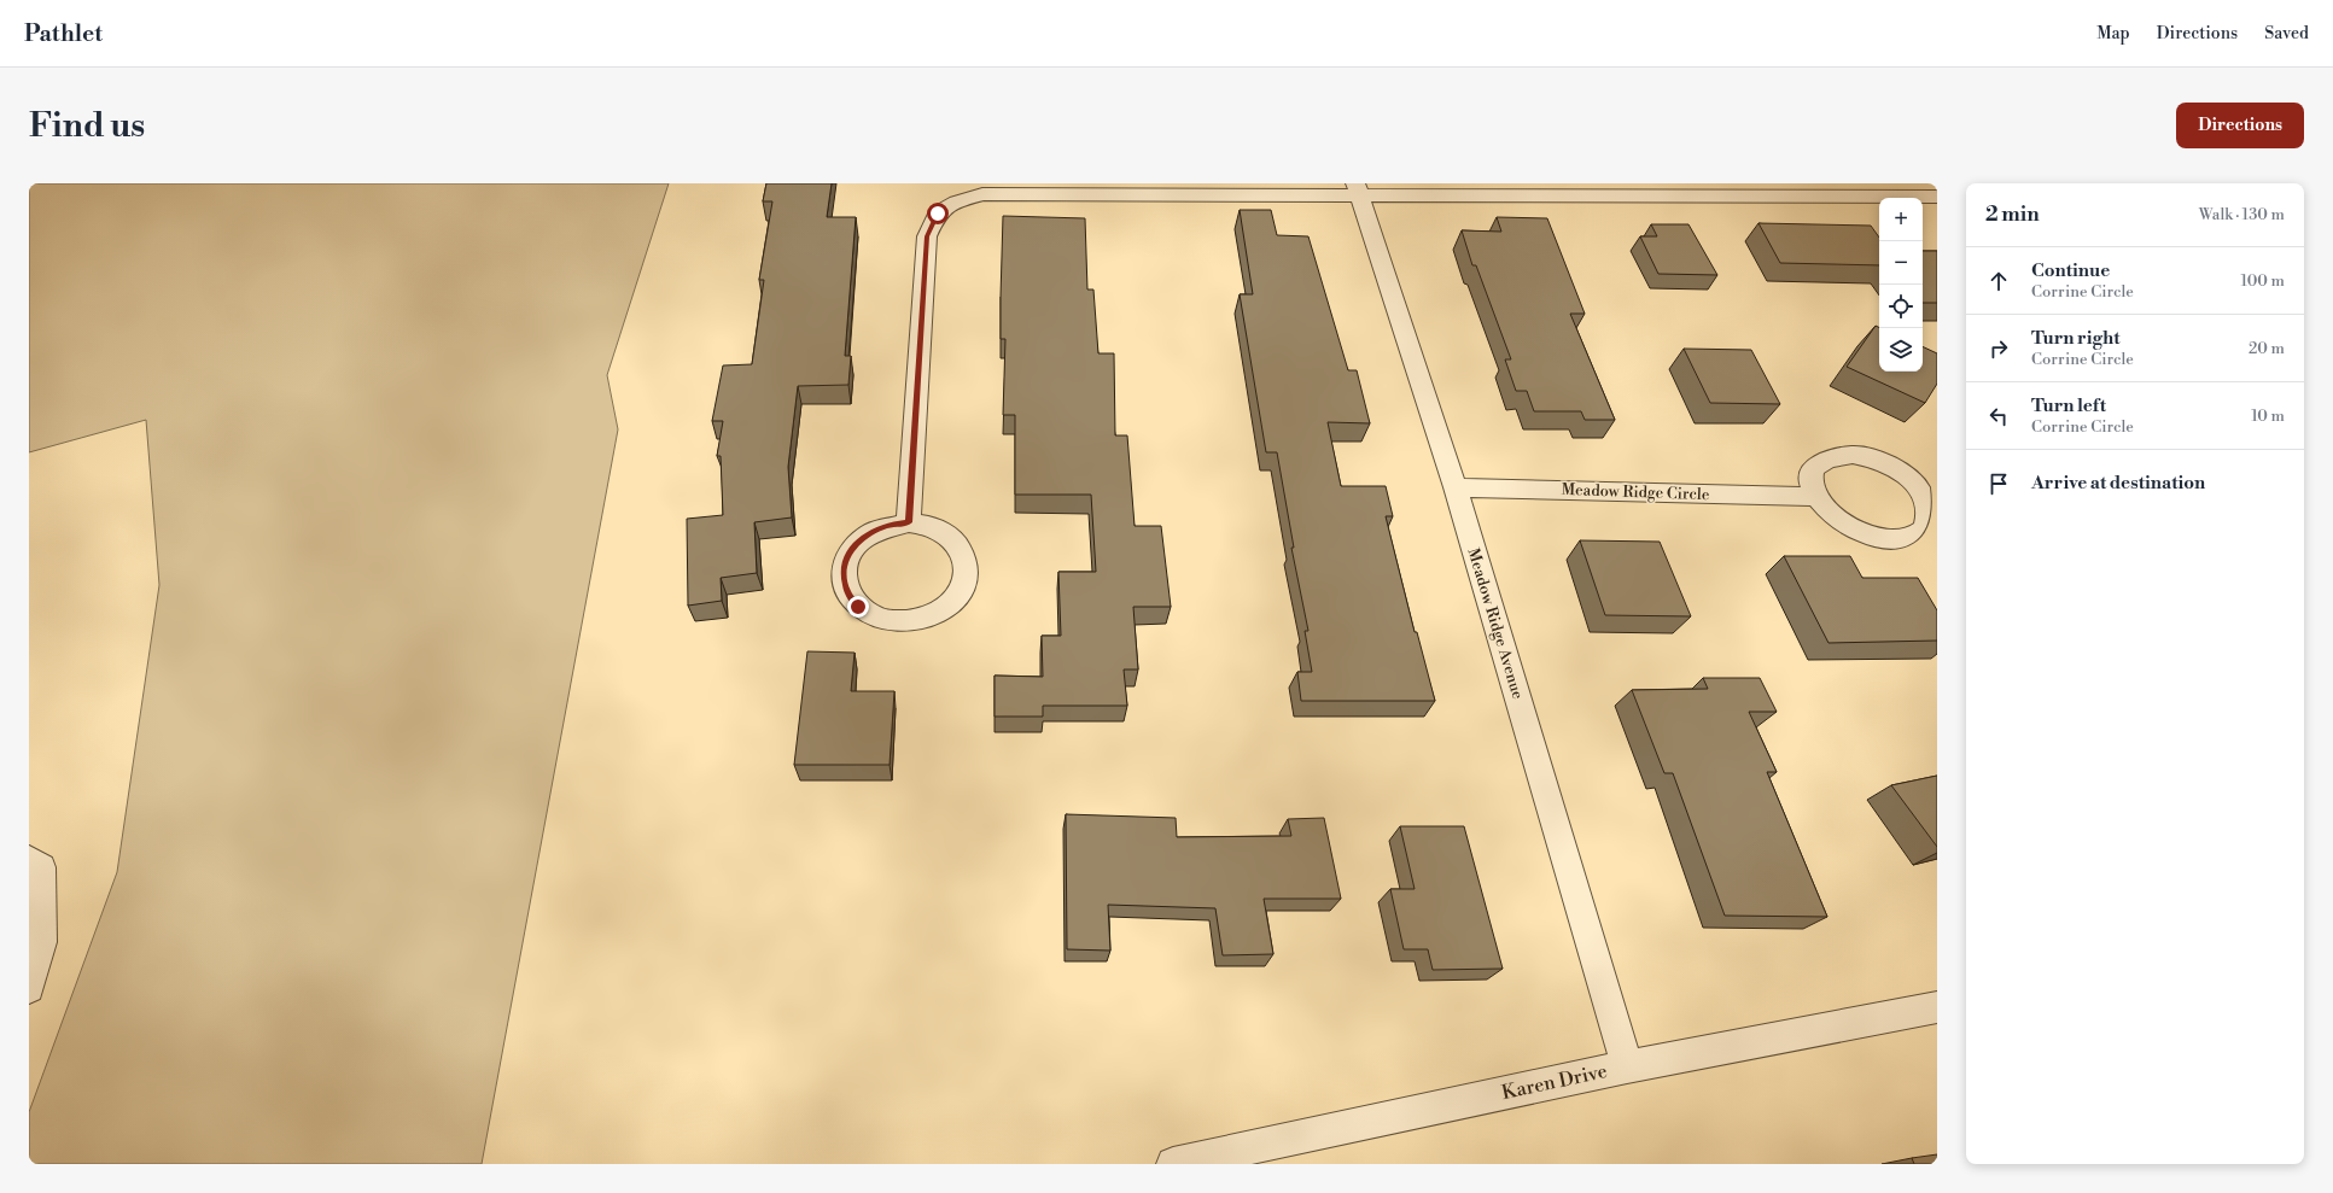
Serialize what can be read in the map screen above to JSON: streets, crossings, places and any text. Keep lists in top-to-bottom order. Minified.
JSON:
{"streets":{"street":["Meadow Ridge Circle","Meadow Ridge Avenue","Karen Drive"]},"crossings":[["Meadow Ridge Circle","Meadow Ridge Avenue"],["Meadow Ridge Avenue","Karen Drive"]],"page":{"header":"Pathlet","nav":["Map","Directions","Saved"],"buttons":"Directions","title":"Find us","heading":["2 min","Walk · 130 m"],"map_buttons":["+","−"],"list":[["Continue","Corrine Circle","100 m"],["Turn right","Corrine Circle","20 m"],["Turn left","Corrine Circle","10 m"],"Arrive at destination"]}}
